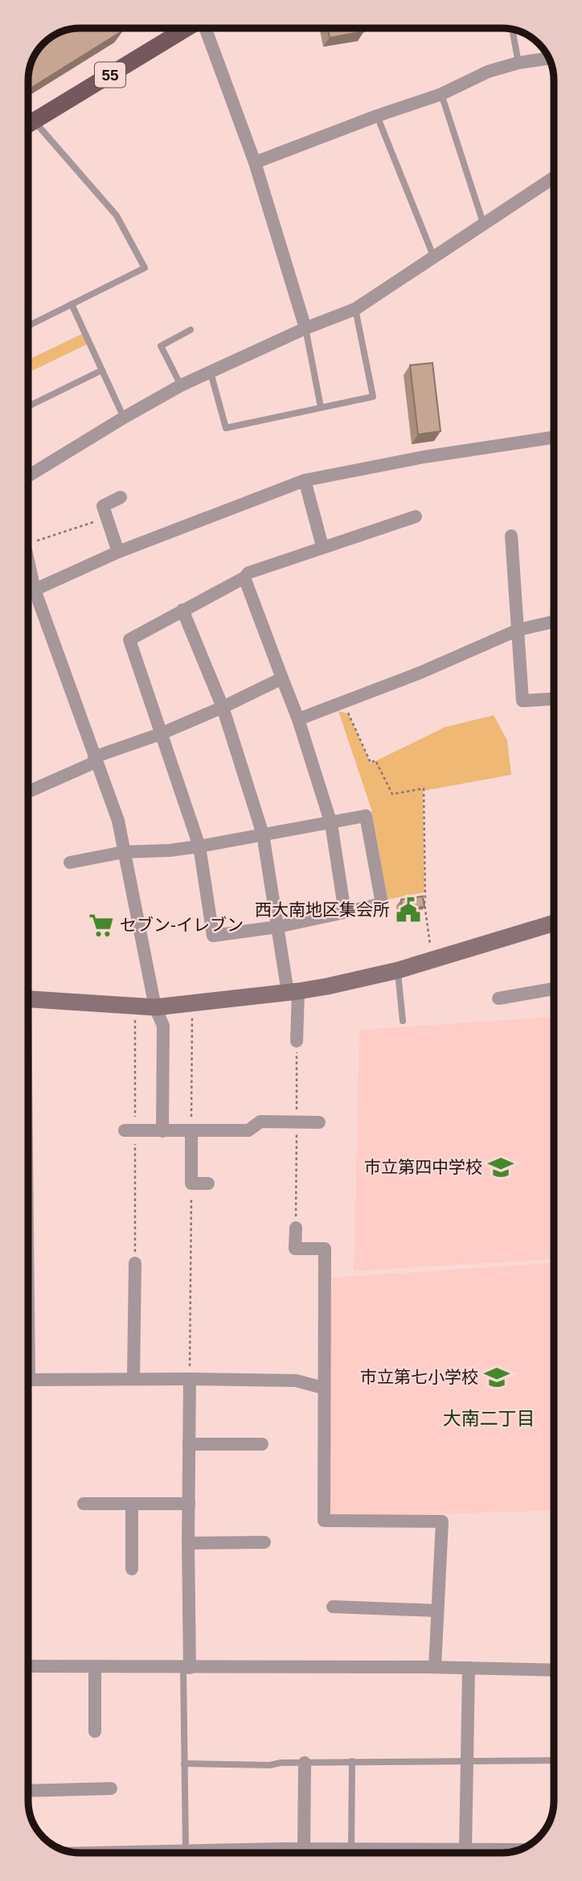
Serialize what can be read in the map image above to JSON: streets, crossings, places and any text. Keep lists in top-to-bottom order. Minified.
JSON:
{"streets":{"main road":["55"]},"districts":["大南二丁目"],"places":{"public building":["西大南地区集会所"],"supermarket":["セブン-イレブン"],"school or university":["市立第四中学校","市立第七小学校"]}}
